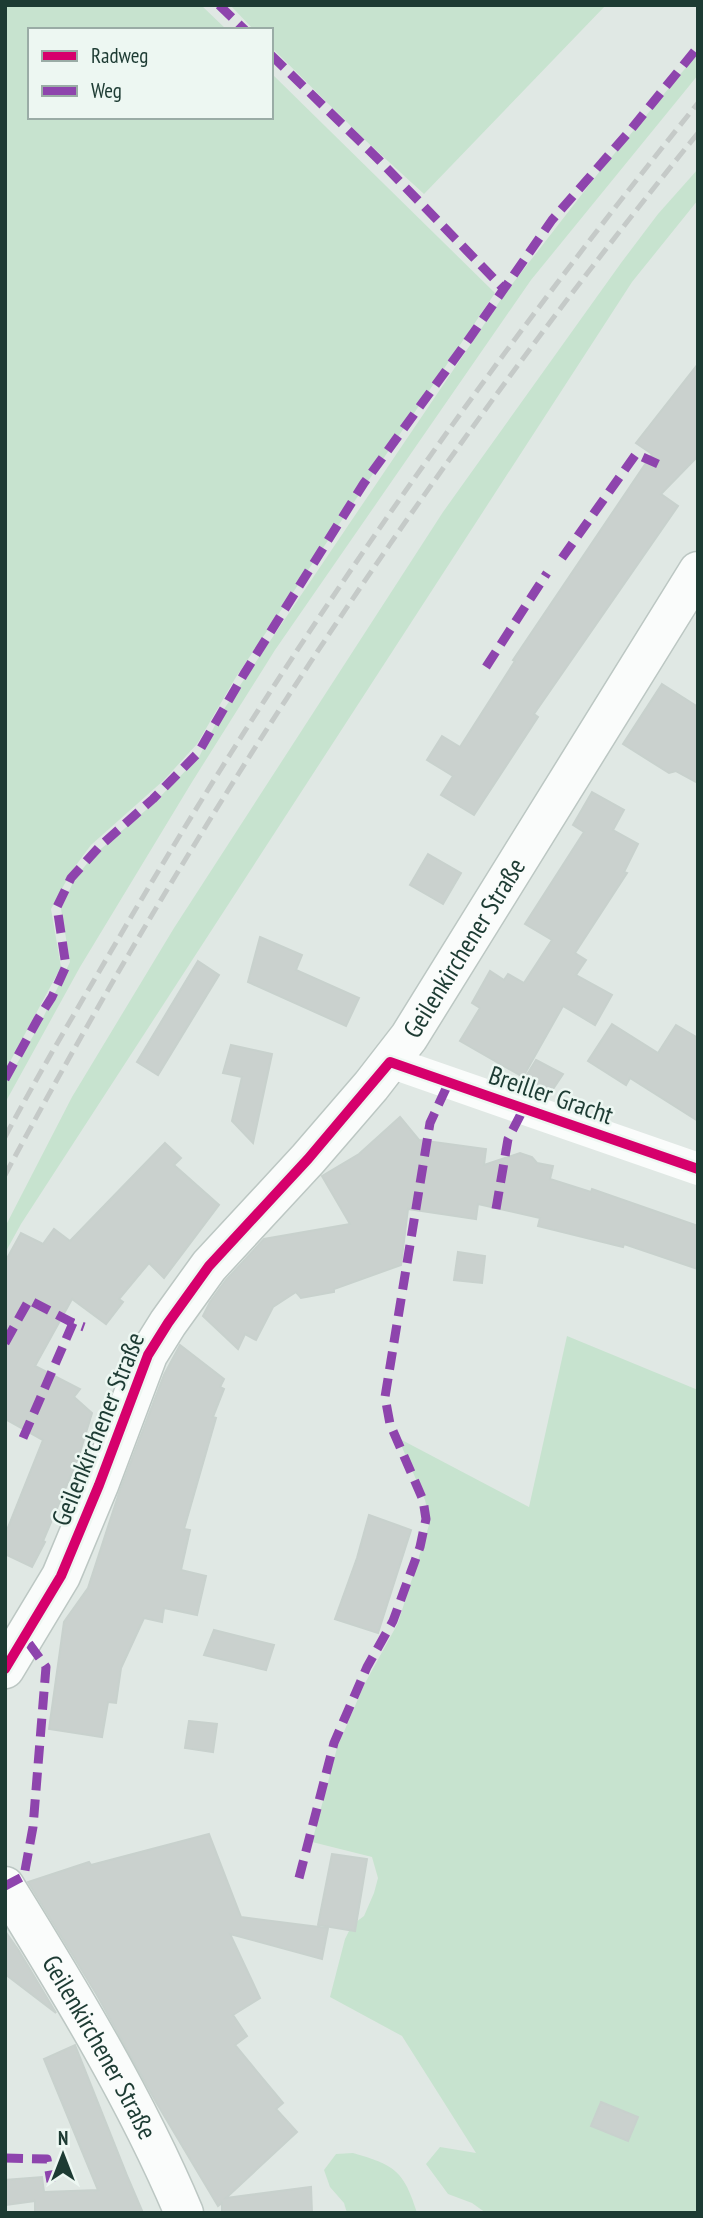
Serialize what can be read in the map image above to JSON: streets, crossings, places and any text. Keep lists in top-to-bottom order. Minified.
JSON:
{"streets":{"main road":["Geilenkirchener Straße"],"street":["Breiller Gracht"]},"crossings":[["Geilenkirchener Straße","Breiller Gracht"]],"legend":["Radweg","Weg"],"north":"top"}
